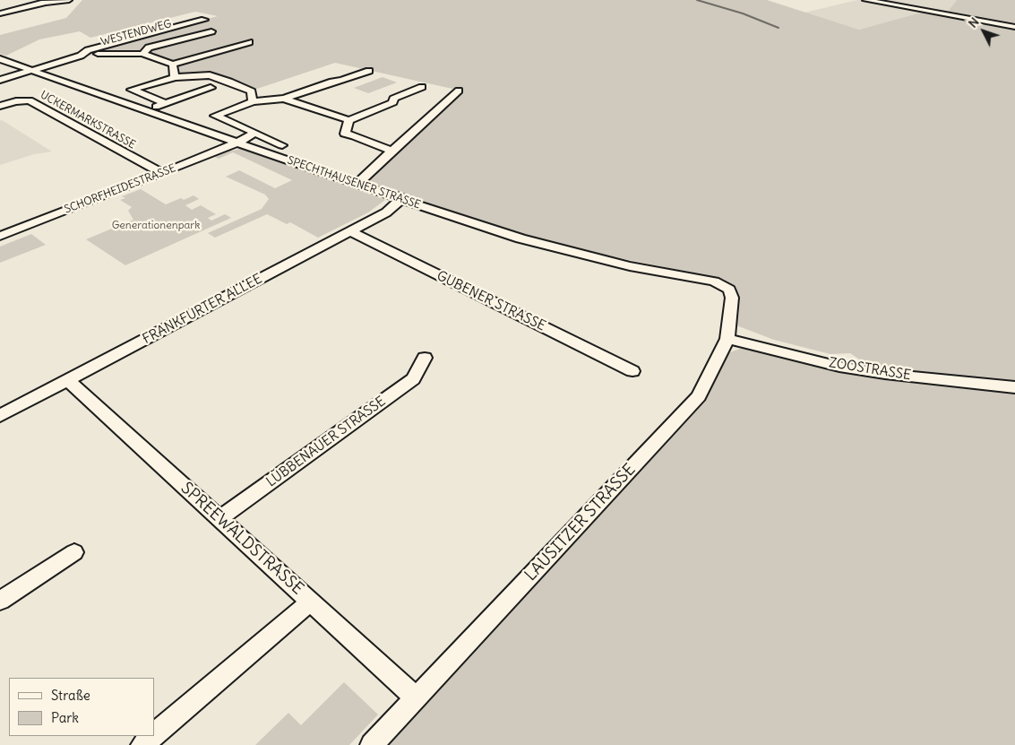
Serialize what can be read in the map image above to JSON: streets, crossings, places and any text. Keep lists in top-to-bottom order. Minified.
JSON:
{"streets":{"street":["WESTENDWEG","UCKERMARKSTRASSE","SPECHTHAUSENER STRASSE","SCHORFHEIDESTRASSE","GUBENER STRASSE","FRANKFURTER ALLEE","ZOOSTRASSE","LÜBBENAUER STRASSE","LAUSITZER STRASSE","SPREEWALDSTRASSE"]},"crossings":[["WESTENDWEG","SPECHTHAUSENER STRASSE"],["UCKERMARKSTRASSE","SCHORFHEIDESTRASSE"],["SPECHTHAUSENER STRASSE","SCHORFHEIDESTRASSE"],["SPECHTHAUSENER STRASSE","FRANKFURTER ALLEE"],["SPECHTHAUSENER STRASSE","LAUSITZER STRASSE"],["GUBENER STRASSE","FRANKFURTER ALLEE"],["FRANKFURTER ALLEE","SPREEWALDSTRASSE"],["ZOOSTRASSE","LAUSITZER STRASSE"],["LÜBBENAUER STRASSE","SPREEWALDSTRASSE"],["LAUSITZER STRASSE","SPREEWALDSTRASSE"]],"parks":["Generationenpark"],"legend":["Straße","Park"],"north":"top left"}
